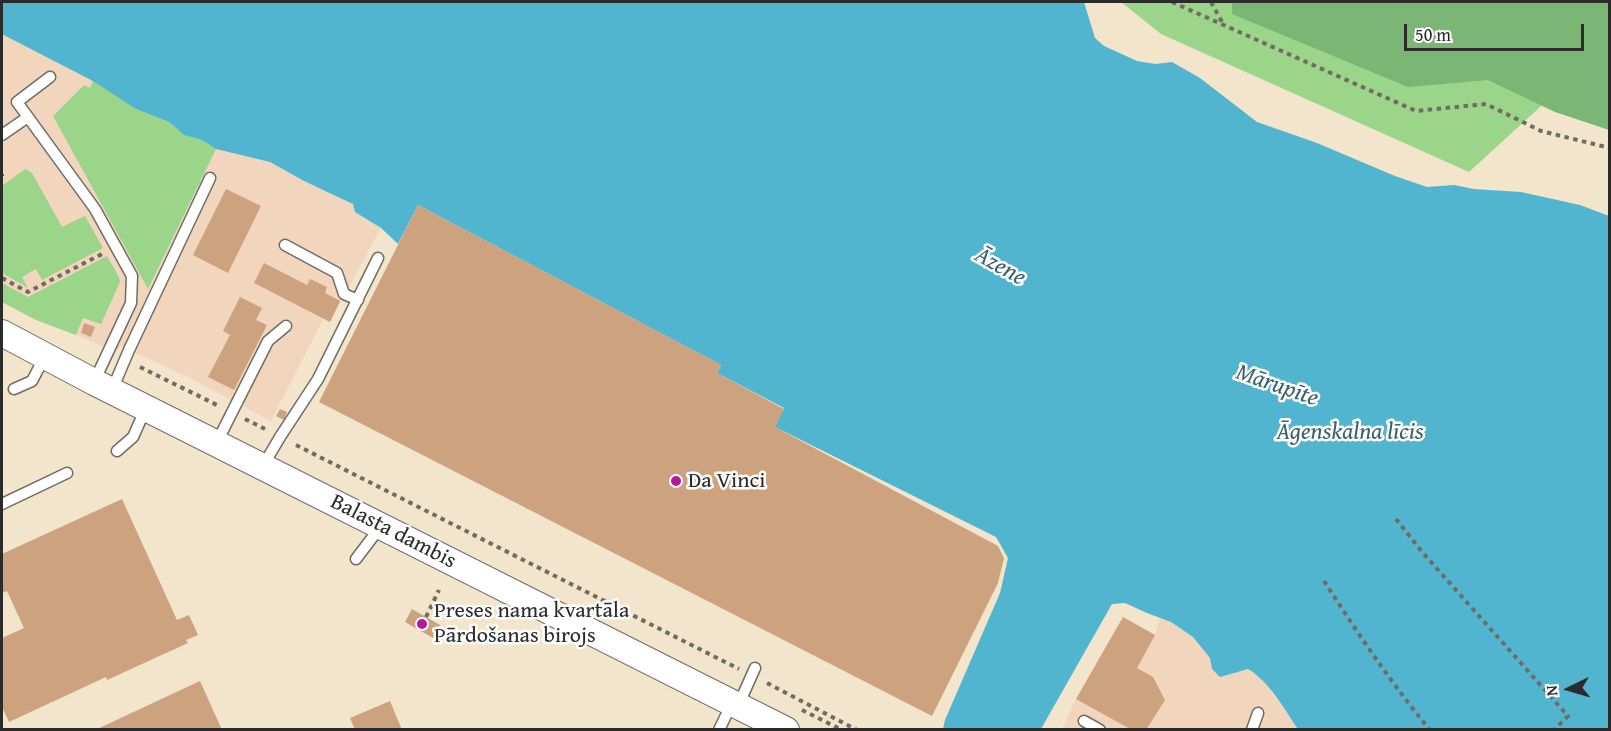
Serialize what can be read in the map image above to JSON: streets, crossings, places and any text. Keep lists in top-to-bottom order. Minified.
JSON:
{"streets":{"street":["Balasta dambis"]},"water":["Āzene","Mārupīte","Āgenskalna līcis"],"places":["Da Vinci","Preses nama kvartāla Pārdošanas birojs"],"scale_bar":"50 m","north":"left"}
